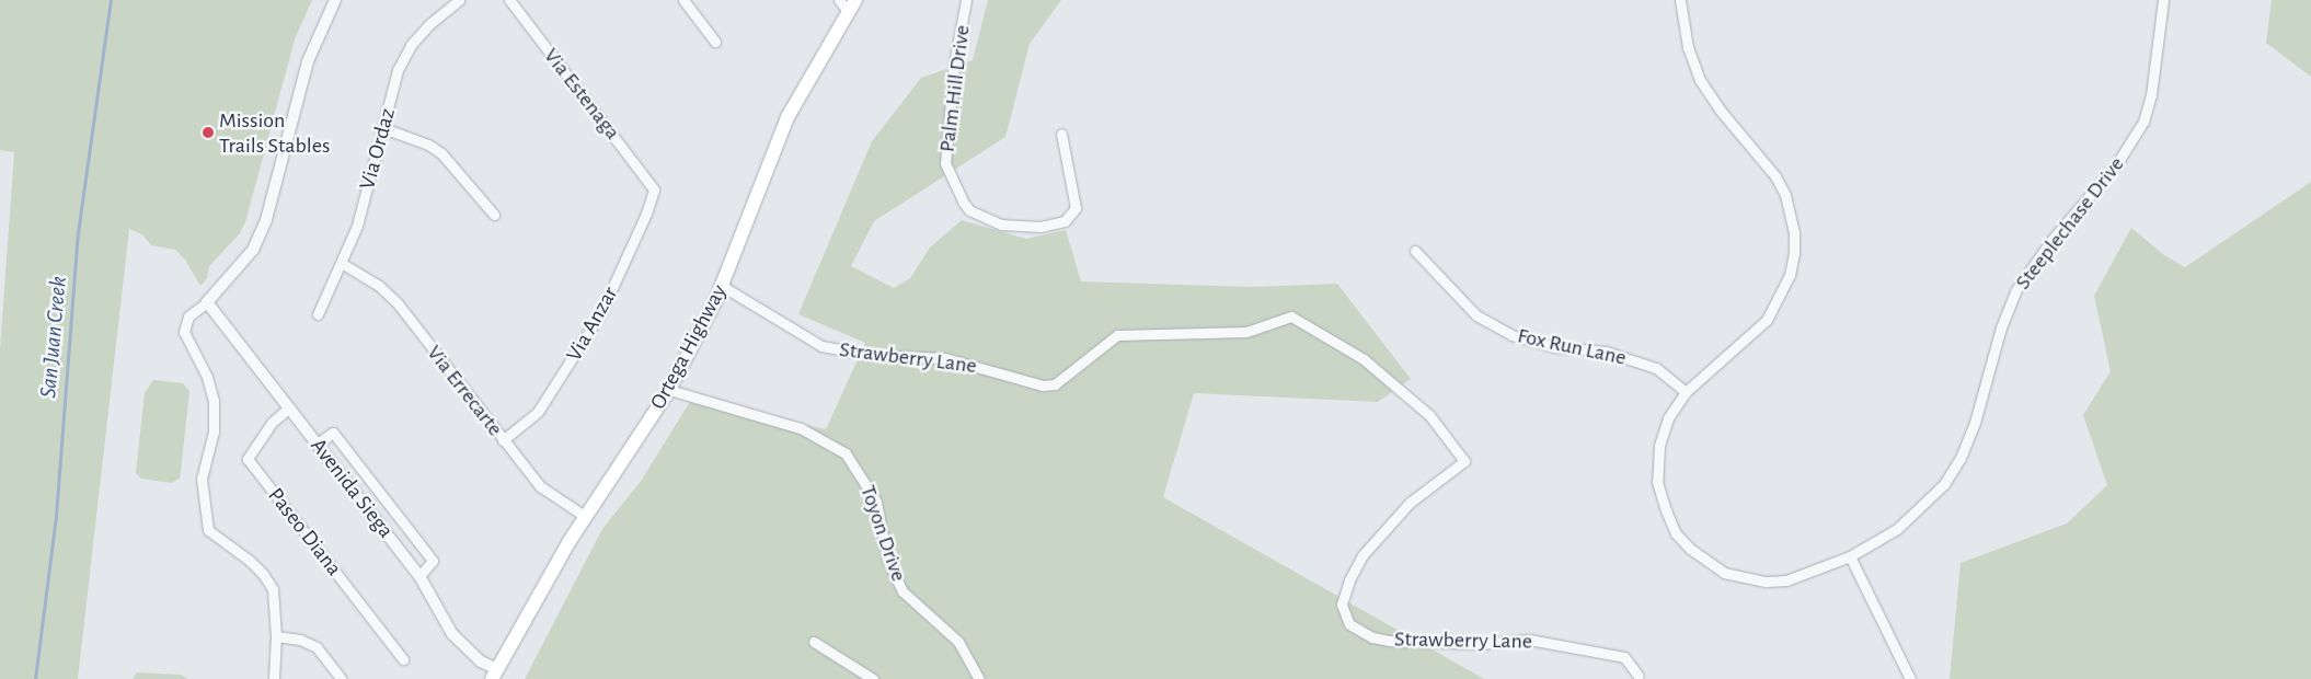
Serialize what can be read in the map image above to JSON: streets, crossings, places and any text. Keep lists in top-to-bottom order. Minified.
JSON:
{"streets":{"main road":["Ortega Highway"],"street":["Palm Hill Drive","Via Estenaga","Via Ordaz","Steeplechase Drive","Via Anzar","Fox Run Lane","Strawberry Lane","Via Errecarte","Avenida Siega","Paseo Diana","Toyon Drive"]},"crossings":[["Via Estenaga","Via Anzar"],["Via Ordaz","Via Errecarte"],["Steeplechase Drive","Fox Run Lane"],["Via Anzar","Via Errecarte"],["Ortega Highway","Strawberry Lane"],["Ortega Highway","Via Errecarte"],["Ortega Highway","Avenida Siega"],["Ortega Highway","Toyon Drive"],["Avenida Siega","Paseo Diana"]],"water":["San Juan Creek"],"places":["Mission Trails Stables"]}
